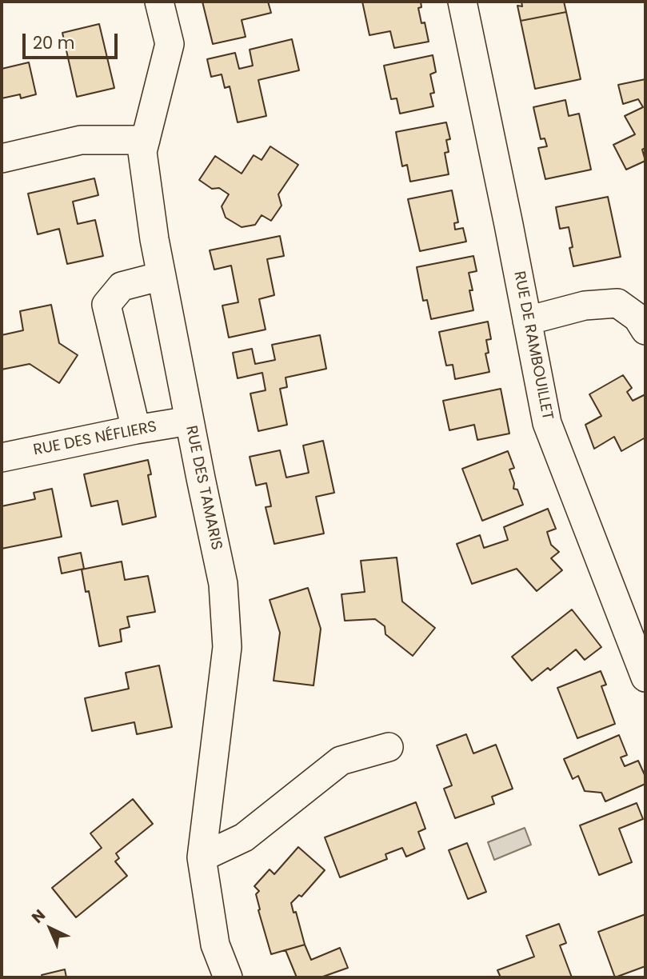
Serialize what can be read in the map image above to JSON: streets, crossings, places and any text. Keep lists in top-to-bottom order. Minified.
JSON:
{"streets":{"street":["RUE DE RAMBOUILLET","RUE DES NÉFLIERS","RUE DES TAMARIS"]},"crossings":[["RUE DES NÉFLIERS","RUE DES TAMARIS"]],"scale_bar":"20 m","north":"top left"}
